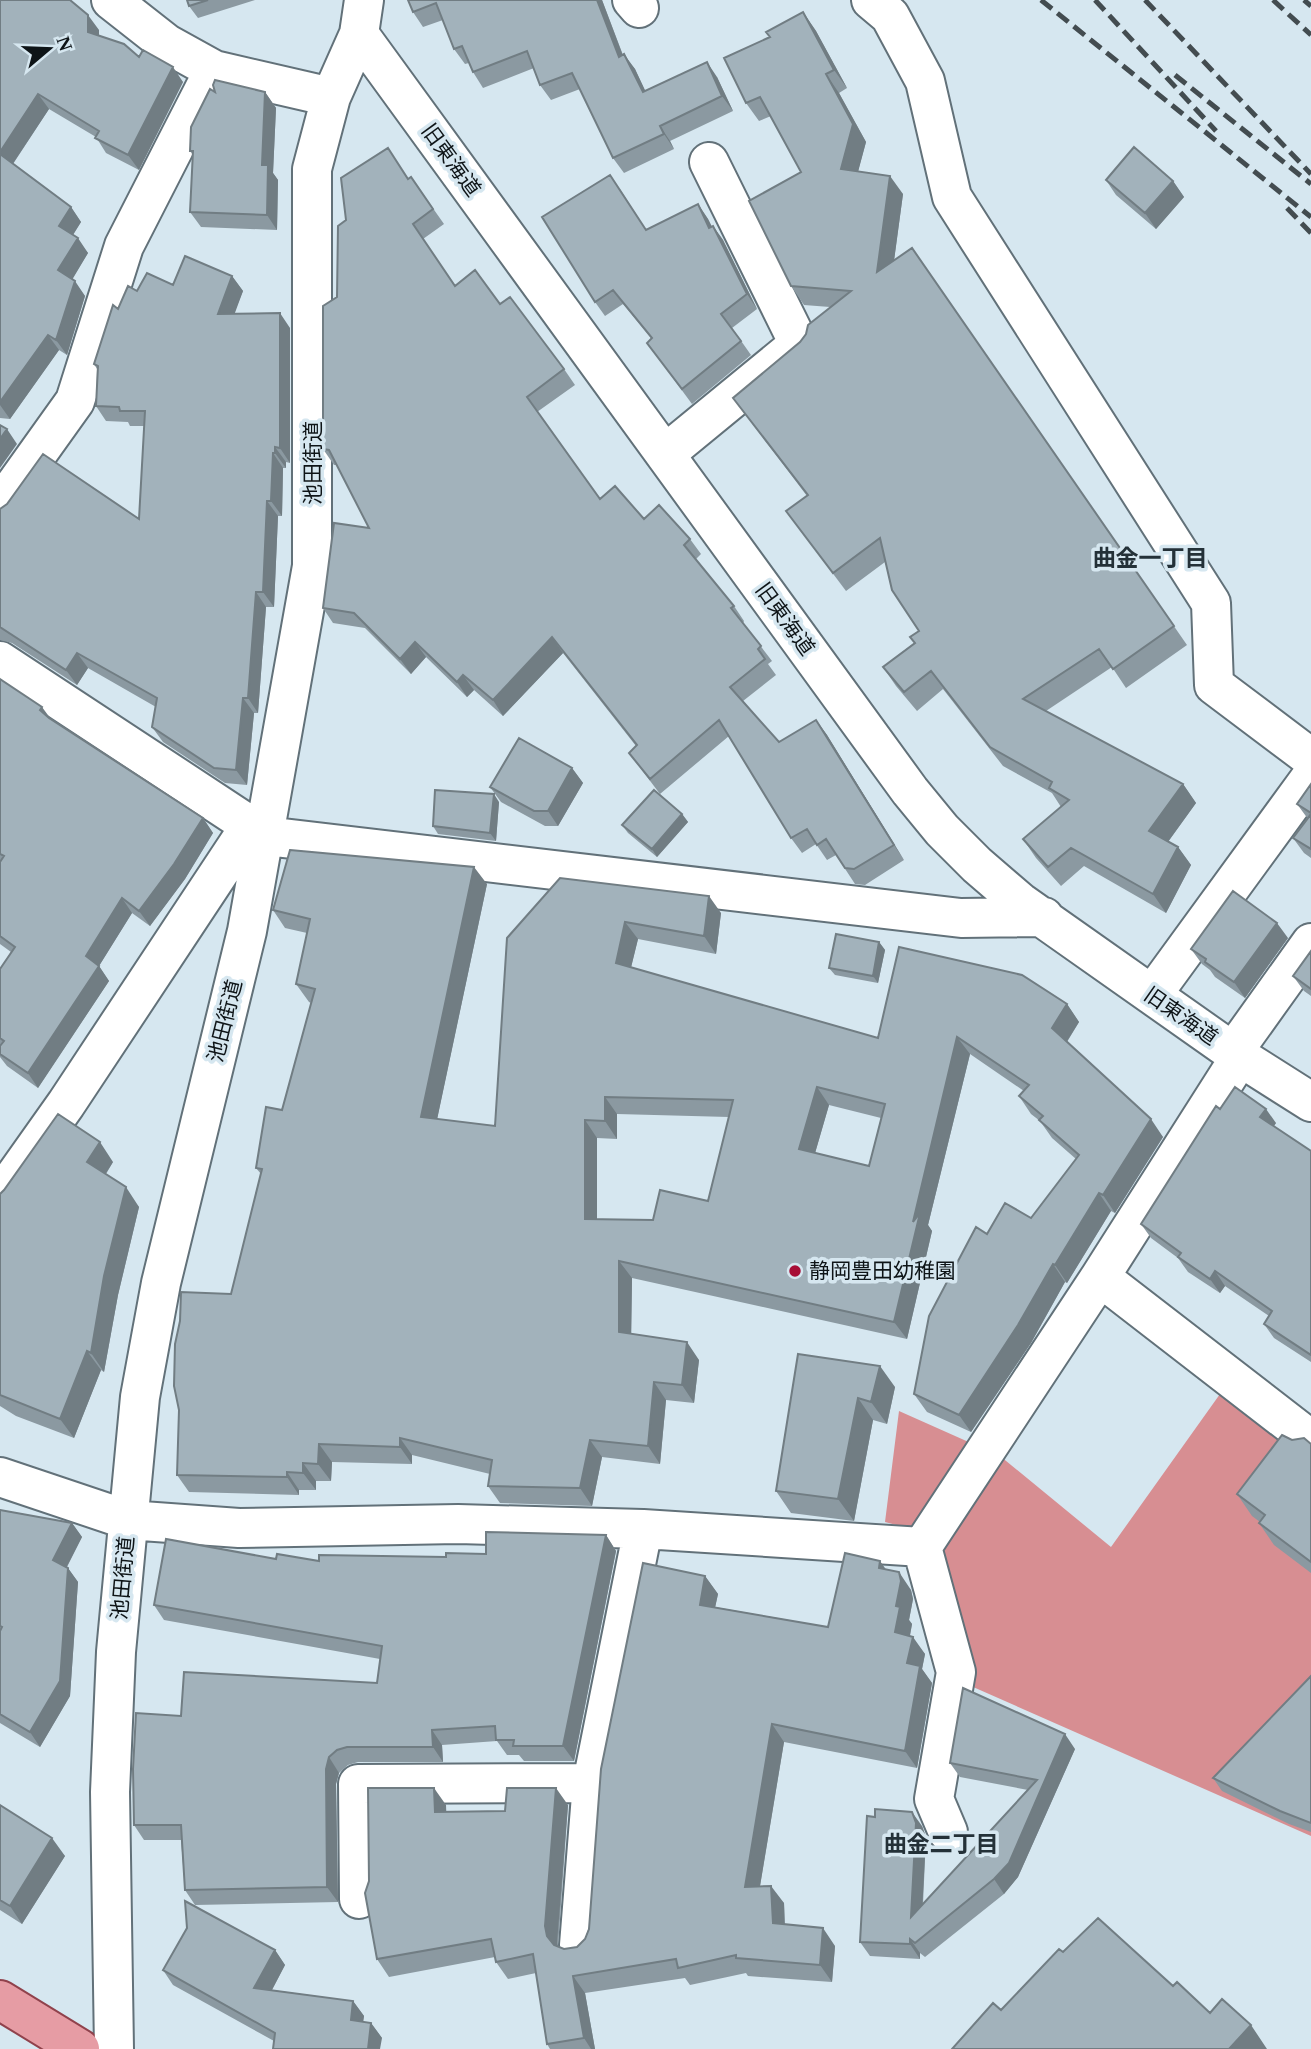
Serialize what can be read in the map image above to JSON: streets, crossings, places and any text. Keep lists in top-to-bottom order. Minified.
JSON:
{"streets":{"street":["旧東海道","池田街道"]},"crossings":[["旧東海道","池田街道"]],"districts":["曲金一丁目","曲金二丁目"],"places":["静岡豊田幼稚園"],"north":"right"}
